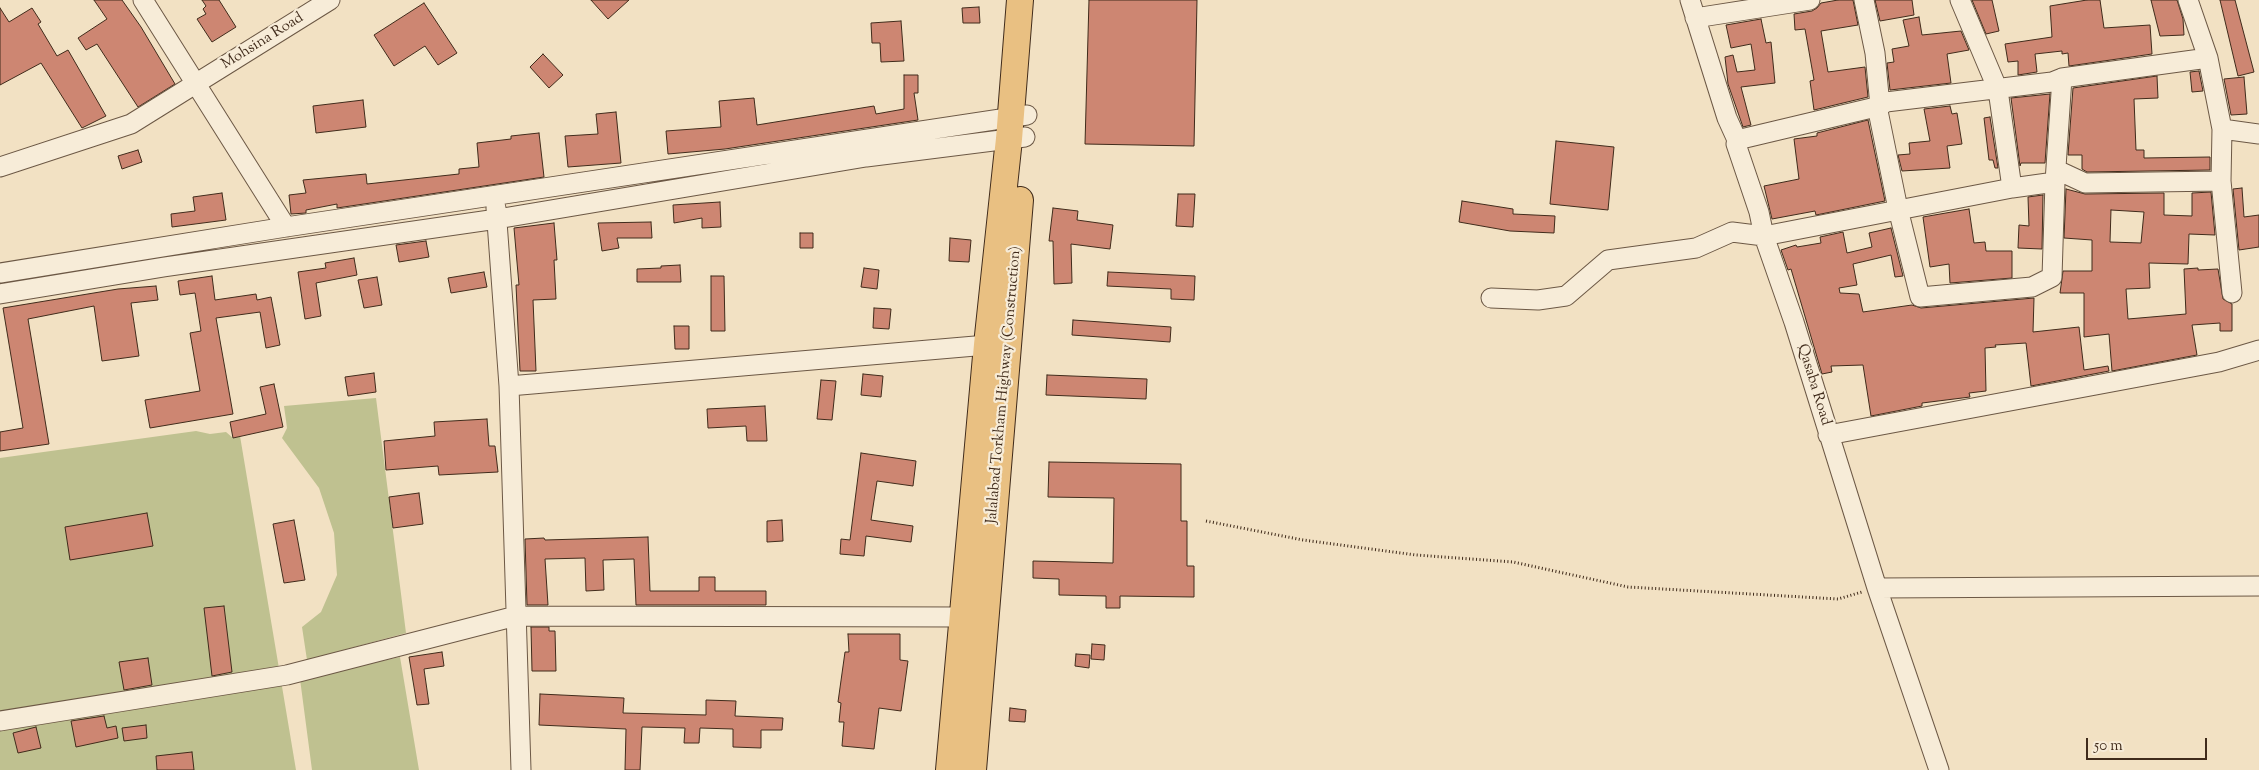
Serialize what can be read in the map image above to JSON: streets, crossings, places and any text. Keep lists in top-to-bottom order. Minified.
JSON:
{"streets":{"highway":["Jalalabad Torkham Highway (Construction)"],"street":["Mohsina Road","Qasaba Road"]},"scale_bar":"50 m"}
